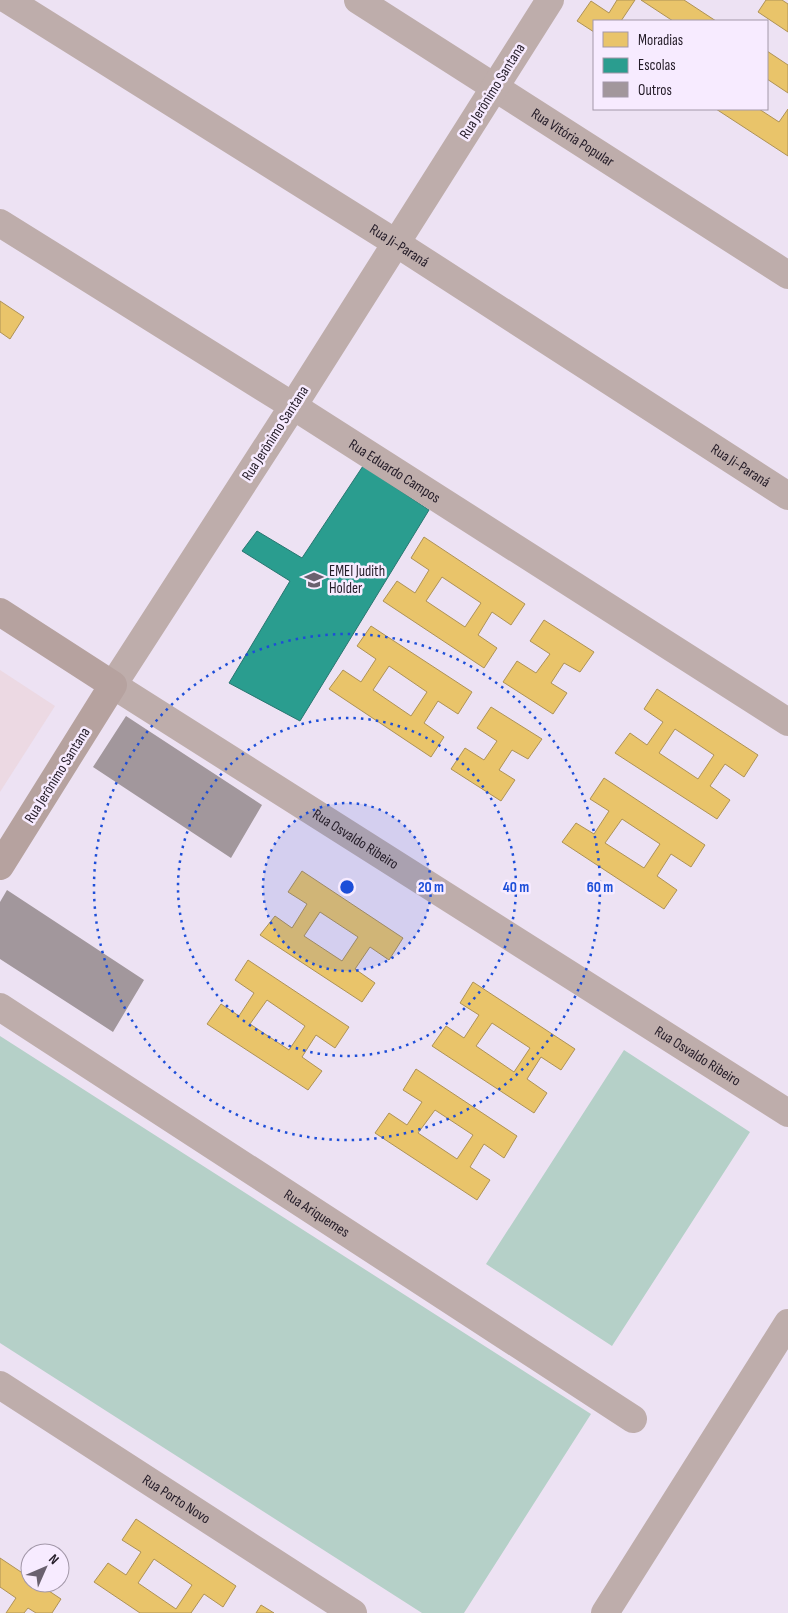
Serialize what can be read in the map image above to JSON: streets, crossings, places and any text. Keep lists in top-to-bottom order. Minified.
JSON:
{"streets":{"street":["Rua Jerônimo Santana","Rua Vitória Popular","Rua Ji-Paraná","Rua Eduardo Campos","Rua Osvaldo Ribeiro","Rua Ariquemes","Rua Porto Novo"]},"crossings":[["Rua Jerônimo Santana","Rua Vitória Popular"],["Rua Jerônimo Santana","Rua Ji-Paraná"],["Rua Jerônimo Santana","Rua Eduardo Campos"],["Rua Jerônimo Santana","Rua Osvaldo Ribeiro"]],"places":{"school or university":["EMEI Judith Holder"]},"legend":["Moradias","Escolas","Outros"],"north":"top right","rings":["20 m","40 m","60 m"]}
